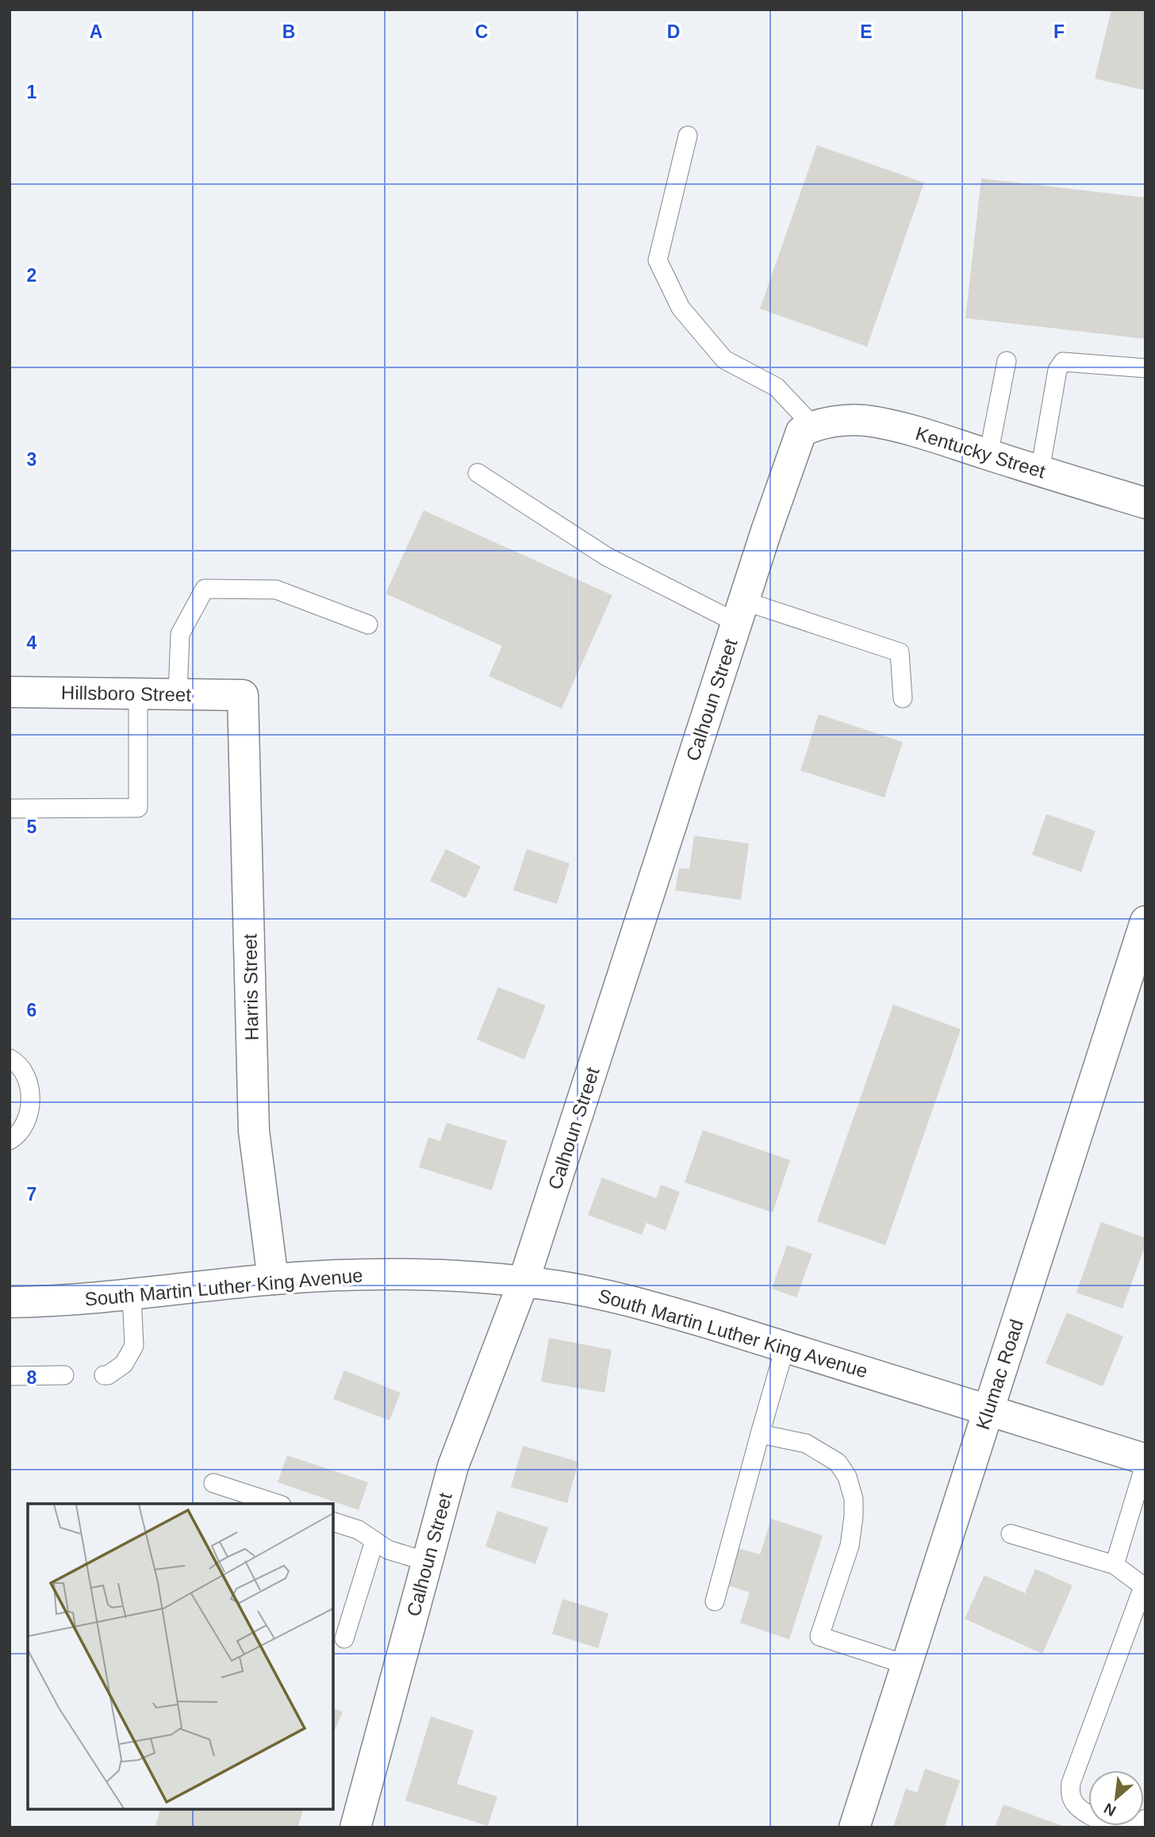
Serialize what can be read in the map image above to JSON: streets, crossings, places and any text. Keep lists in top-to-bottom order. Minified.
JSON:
{"streets":{"street":["Kentucky Street","Hillsboro Street","Calhoun Street","Harris Street","South Martin Luther King Avenue","Klumac Road"]},"crossings":[["Kentucky Street","Calhoun Street"],["Hillsboro Street","Harris Street"],["Calhoun Street","South Martin Luther King Avenue"],["Harris Street","South Martin Luther King Avenue"],["South Martin Luther King Avenue","Klumac Road"]],"north":"bottom left","grid":{"columns":["A","B","C","D","E","F"],"rows":["1","2","3","4","5","6","7","8"]}}
